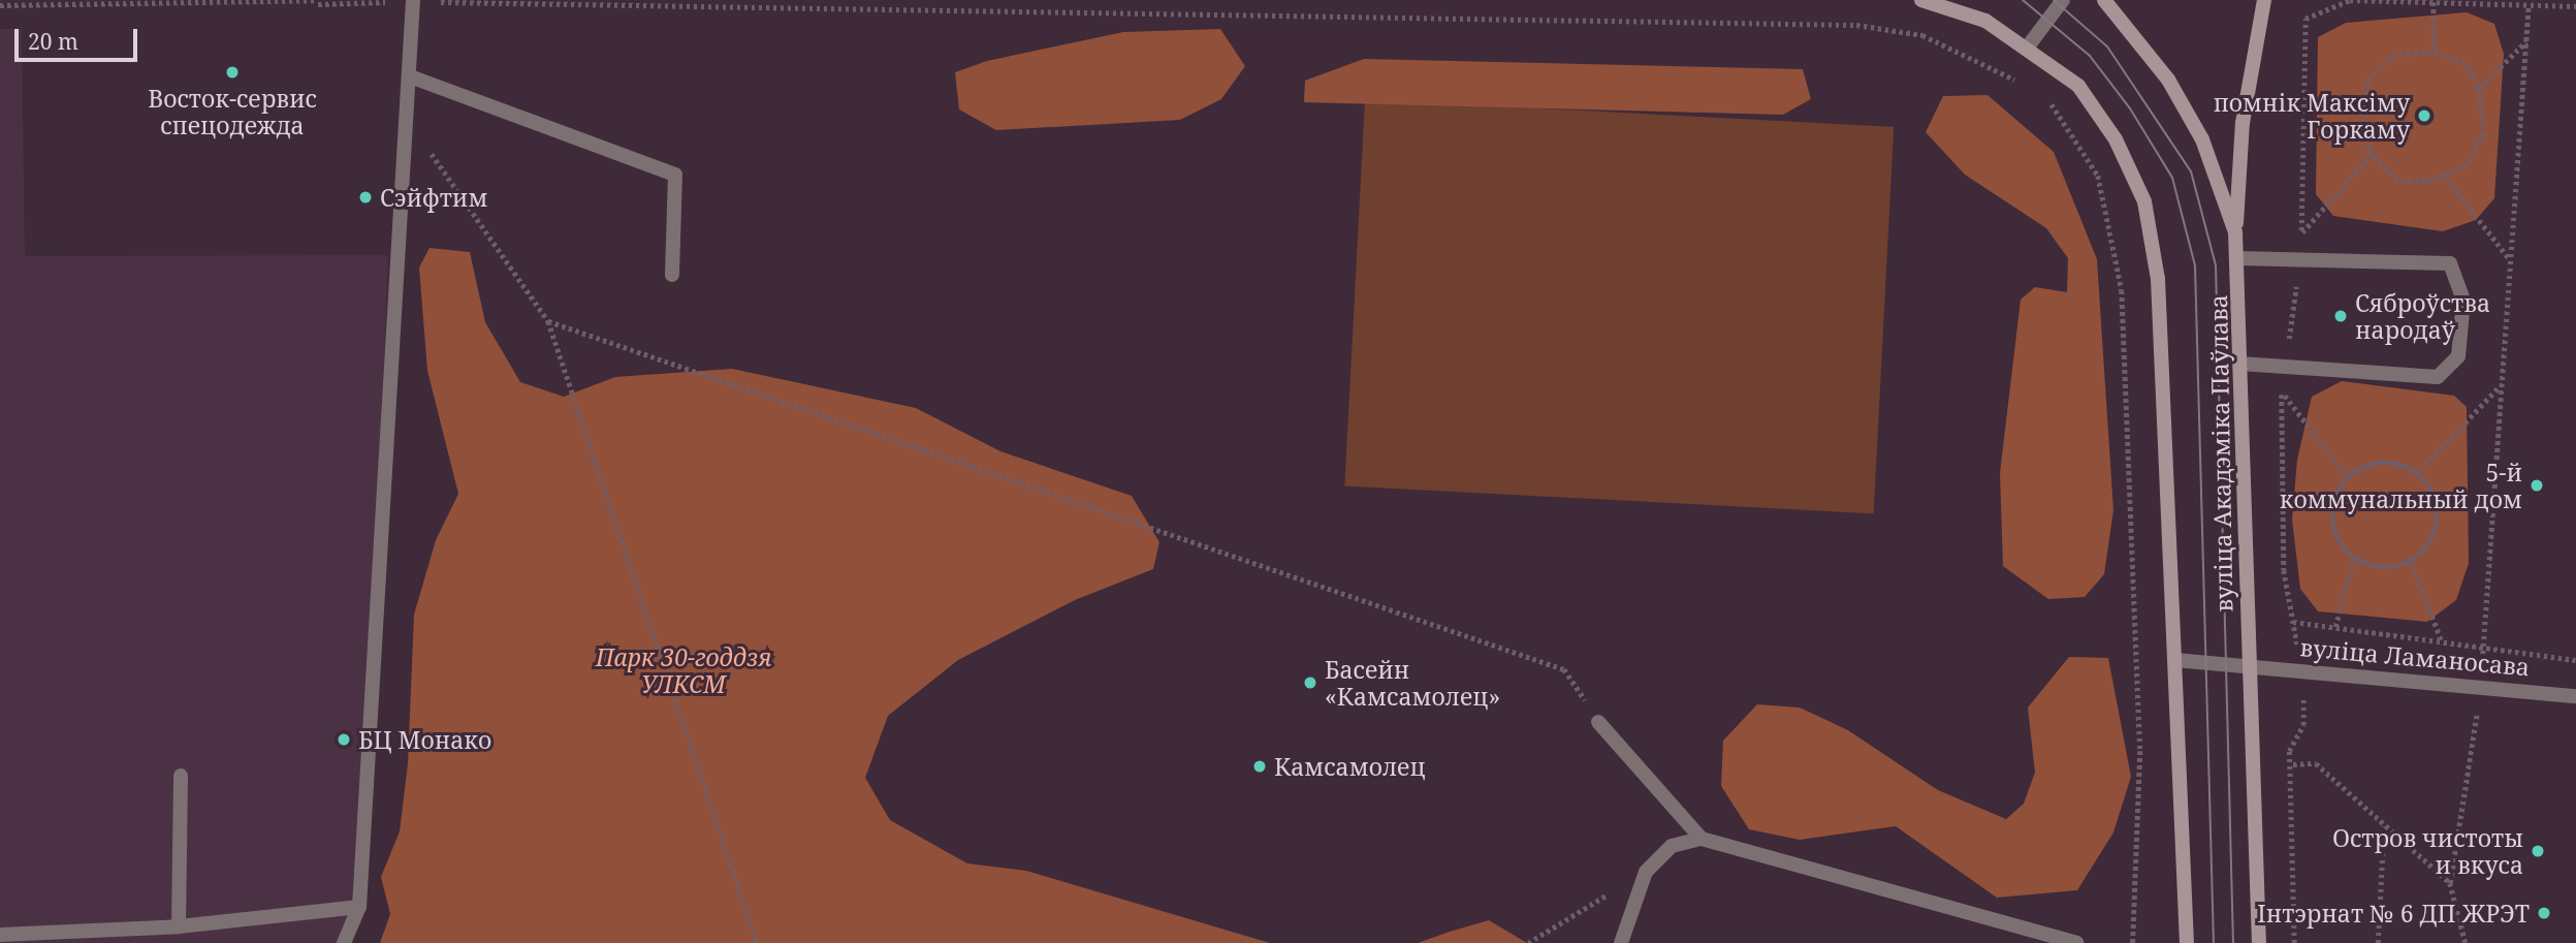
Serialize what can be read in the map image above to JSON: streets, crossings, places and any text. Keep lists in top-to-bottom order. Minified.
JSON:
{"streets":{"main road":["вуліца Акадэміка Паўлава"],"street":["вуліца Ламаносава"]},"crossings":[["вуліца Акадэміка Паўлава","вуліца Ламаносава"]],"parks":["Парк 30-годдзя УЛКСМ"],"places":["Восток-сервис спецодежда","помнік Максіму Горкаму","Сэйфтим","Сяброўства народаў","5-й коммунальный дом","Басейн «Камсамолец»","БЦ Монако","Камсамолец","Остров чистоты и вкуса","Інтэрнат № 6 ДП ЖРЭТ"],"scale_bar":"20 m"}
